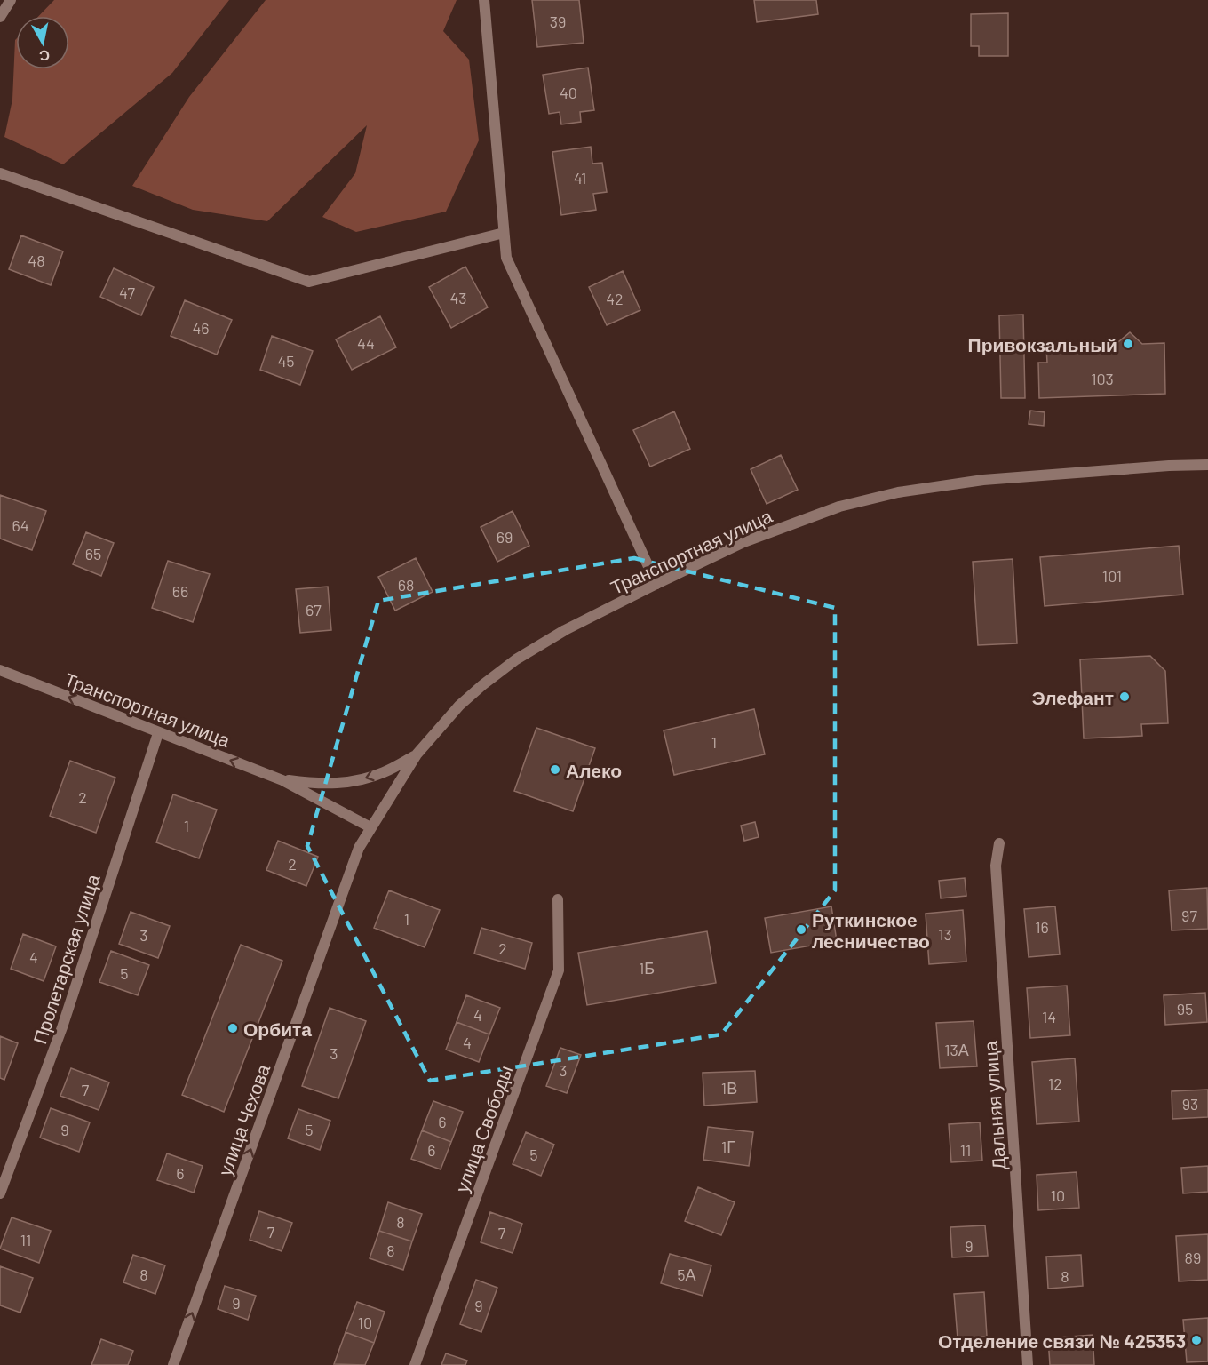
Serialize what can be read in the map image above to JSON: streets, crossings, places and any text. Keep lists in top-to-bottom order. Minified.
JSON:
{"streets":{"street":["Транспортная улица","Пролетарская улица","Дальняя улица","улица Чехова","улица Свободы"]},"crossings":[["Транспортная улица","Пролетарская улица"],["Транспортная улица","улица Чехова"]],"one_way":["улица Чехова"],"places":["Привокзальный","Элефант","Алеко","Руткинское лесничество","Орбита","Отделение связи № 425353"],"house_numbers":["39","40","41","48","47","43","42","46","44","45","103","64","69","65","101","68","66","67","1","2","1","2","97","1","16","13","3","2","4","1Б","5","95","4","14","4","13А","3","3","12","1В","7","93","6","9","5","1Г","6","11","5","6","10","8","7","7","11","9","8","89","8","5А","8","9","9","10"],"north":"bottom"}
